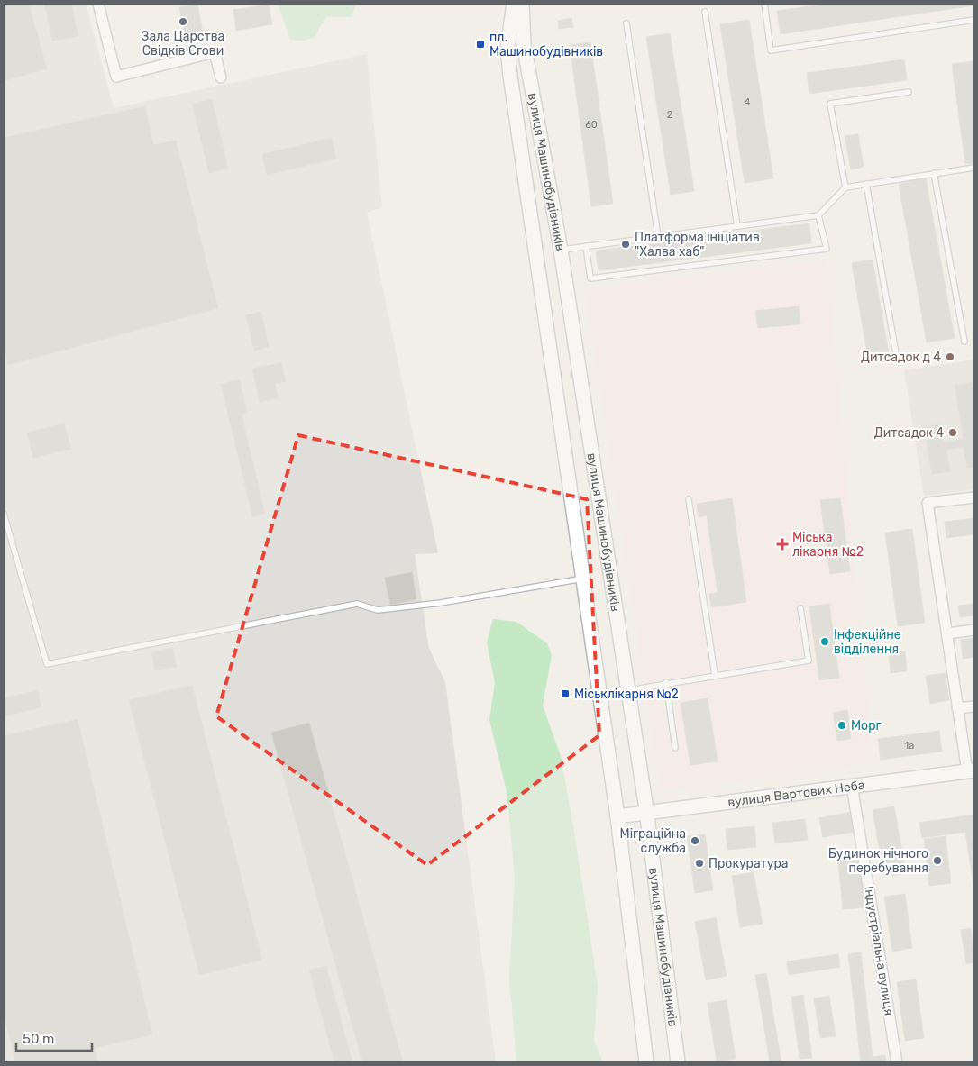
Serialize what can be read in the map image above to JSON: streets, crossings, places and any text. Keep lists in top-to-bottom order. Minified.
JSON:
{"streets":{"street":["вулиця Машинобудівників","вулиця Вартових Неба","Індустріальна вулиця"]},"crossings":[["вулиця Машинобудівників","вулиця Вартових Неба"],["вулиця Вартових Неба","Індустріальна вулиця"]],"places":{"other":["Зала Царства Свідків Єгови","Платформа ініціатив \"Халва хаб\"","Дитсадок д 4","Дитсадок 4","Інфекційне відділення","Морг","Міграційна служба","Будинок нічного перебування","Прокуратура"],"transit":["пл. Машинобудівників","Міськлікарня №2"],"health":["Міська лікарня №2"]},"house_numbers":["4","2","60","1а"],"scale_bar":"50 m"}
